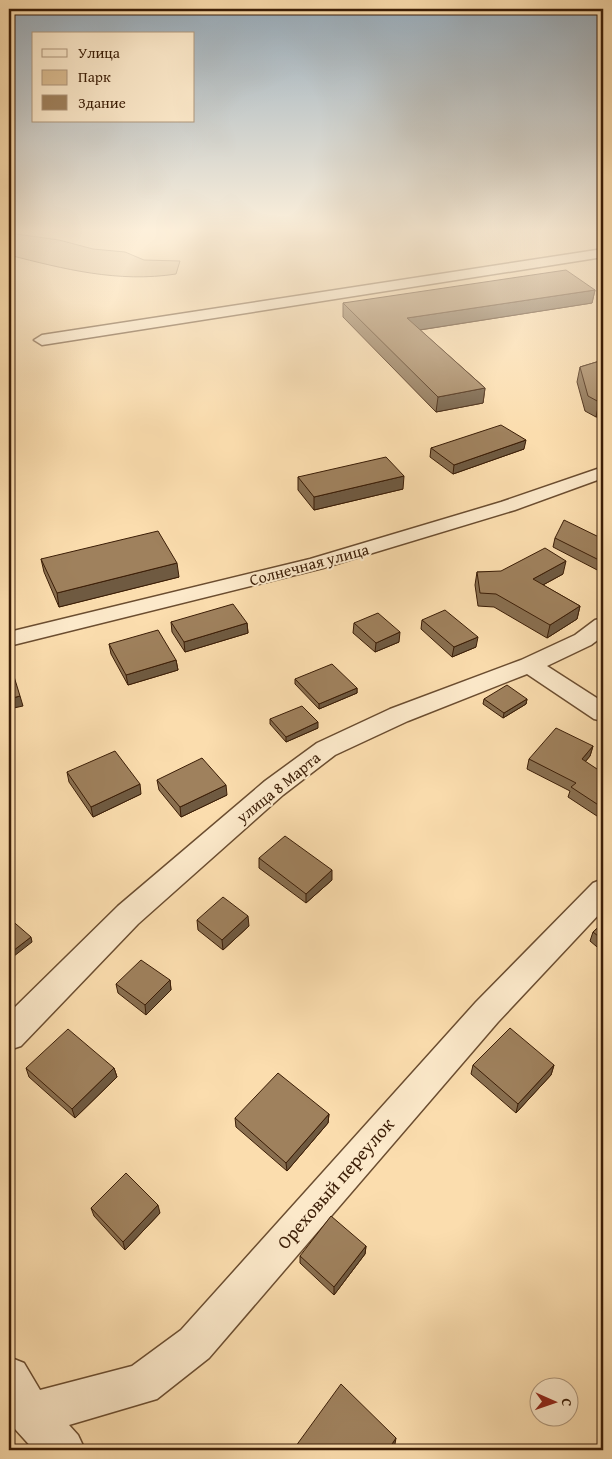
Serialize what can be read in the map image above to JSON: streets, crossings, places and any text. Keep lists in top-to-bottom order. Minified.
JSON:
{"streets":{"street":["Солнечная улица","улица 8 Марта","Ореховый переулок"]},"legend":["Улица","Парк","Здание"],"north":"right"}
